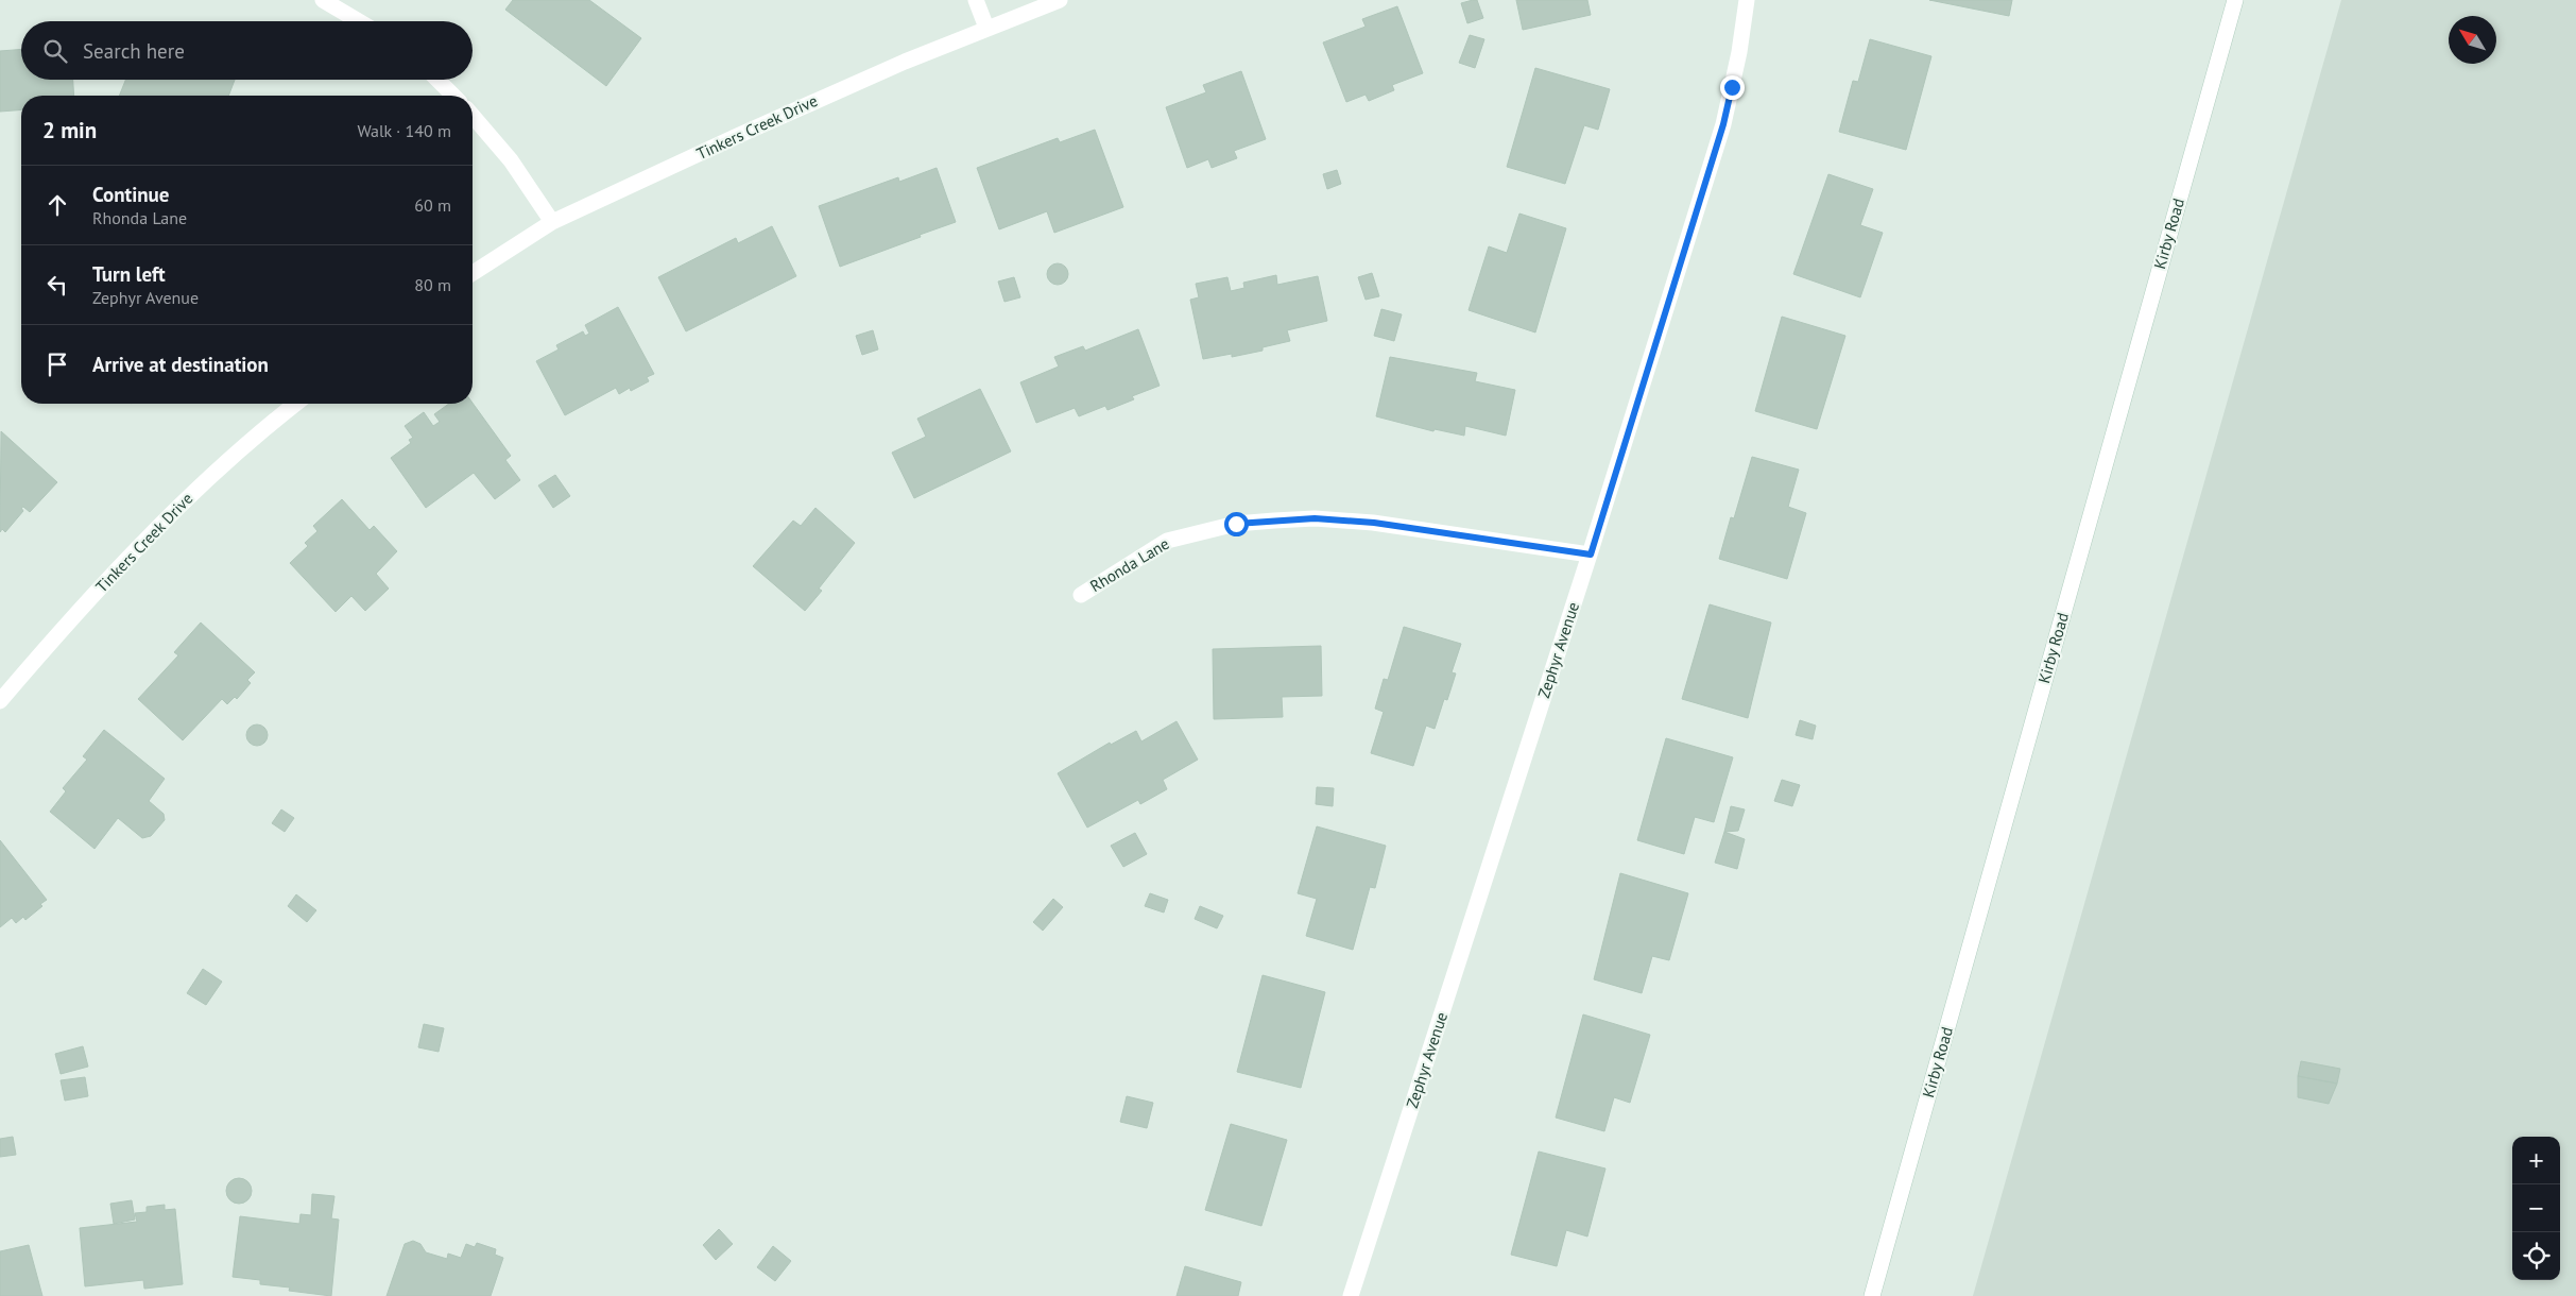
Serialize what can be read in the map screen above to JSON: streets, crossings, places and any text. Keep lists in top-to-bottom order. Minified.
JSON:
{"streets":{"street":["Tinkers Creek Drive","Kirby Road","Rhonda Lane","Zephyr Avenue"]},"crossings":[["Rhonda Lane","Zephyr Avenue"]],"north":"top left","page":{"search":"Search here","heading":["2 min","Walk · 140 m"],"list":[["Continue","Rhonda Lane","60 m"],["Turn left","Zephyr Avenue","80 m"],"Arrive at destination"],"map_buttons":["+","−"]}}
